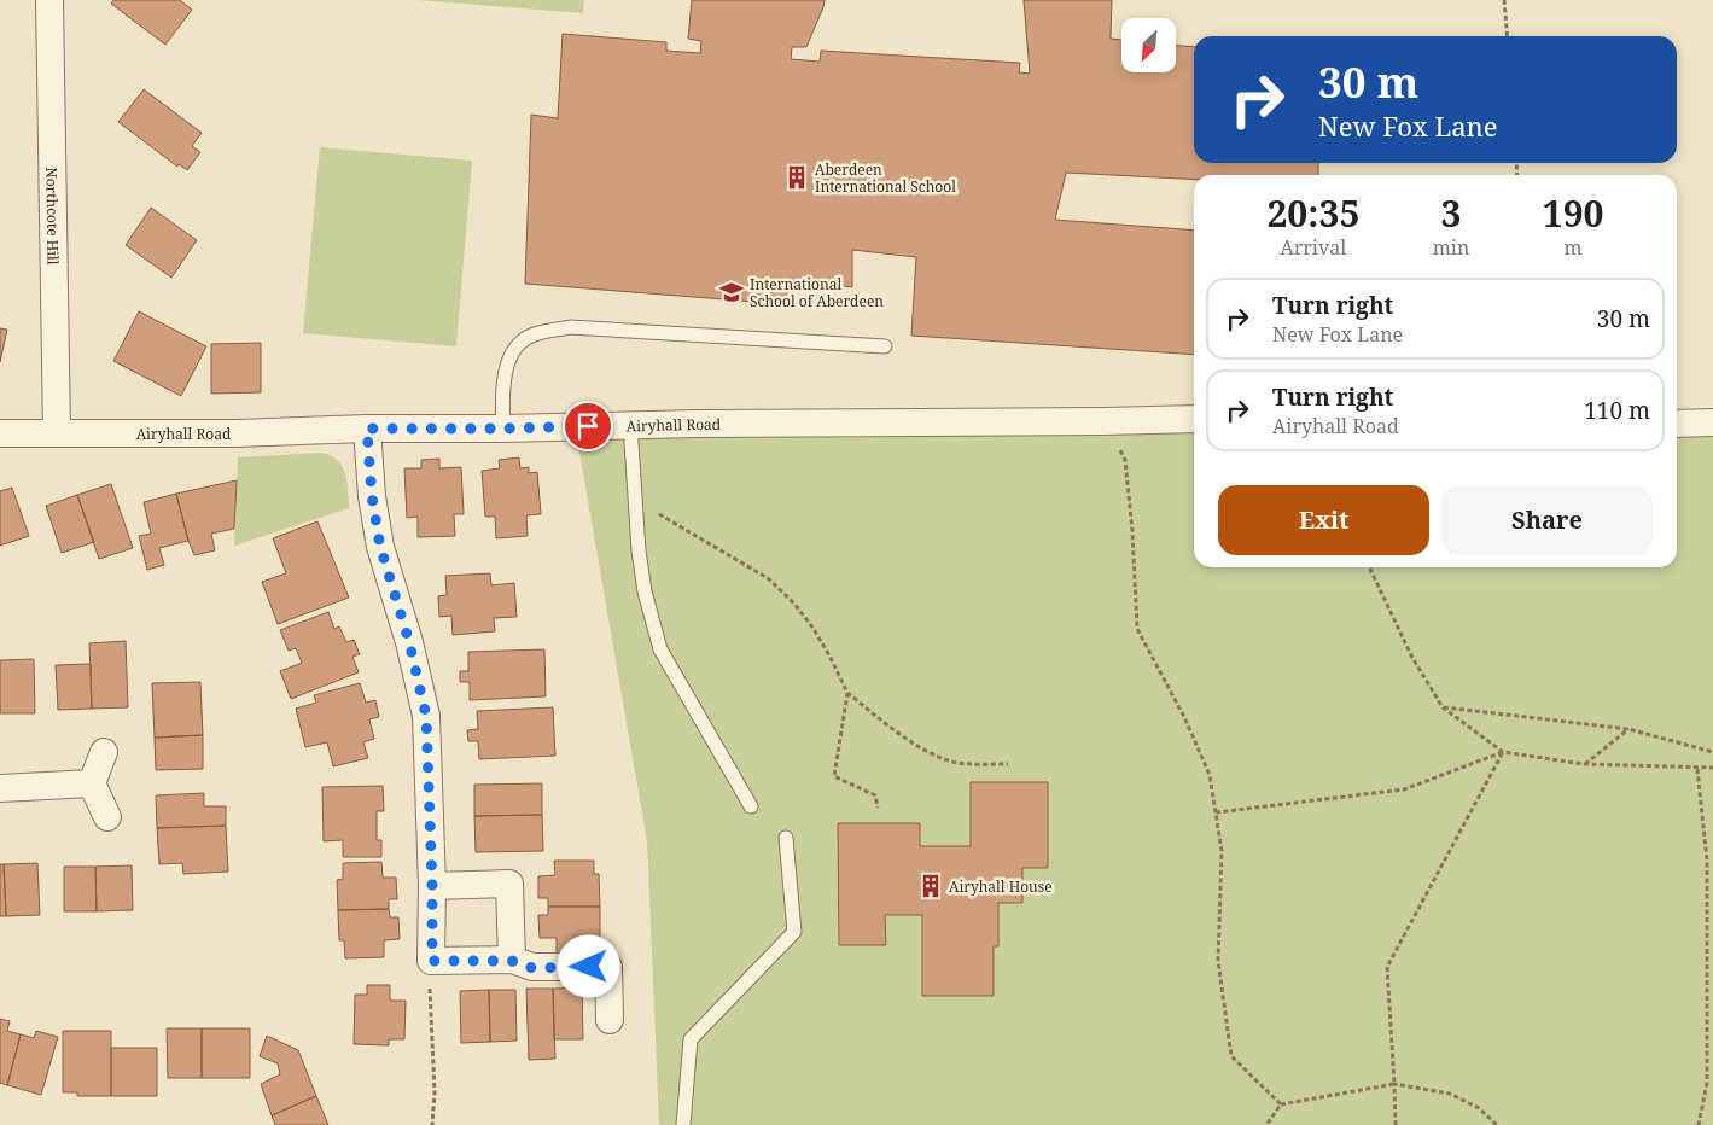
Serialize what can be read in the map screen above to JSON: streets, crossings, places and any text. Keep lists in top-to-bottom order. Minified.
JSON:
{"streets":{"street":["Northcote Hill","Airyhall Road"]},"crossings":[["Northcote Hill","Airyhall Road"]],"places":{"building":["Aberdeen International School","Airyhall House"],"school or university":["International School of Aberdeen"]},"north":"bottom left","page":{"turn":["30 m","New Fox Lane"],"eta":["20:35","Arrival","3","min","190","m"],"list":[{"name":"Turn right","note":"New Fox Lane","value":"30 m"},{"name":"Turn right","note":"Airyhall Road","value":"110 m"}],"buttons":["Exit","Share"]}}
